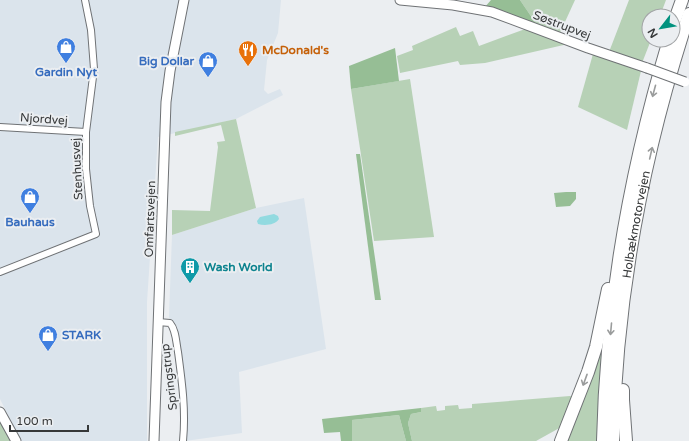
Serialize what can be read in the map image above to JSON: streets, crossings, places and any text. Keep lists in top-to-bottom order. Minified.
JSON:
{"streets":{"highway":["Holbækmotorvejen"],"main road":["Søstrupvej","Omfartsvejen"],"street":["Njordvej","Stenhusvej","Springstrup"]},"crossings":[["Njordvej","Stenhusvej"],["Omfartsvejen","Springstrup"]],"places":{"shop":["Gardin Nyt","Big Dollar","Bauhaus","STARK"],"restaurant":["McDonald's"],"building":["Wash World"]},"scale_bar":"100 m","north":"bottom left"}
